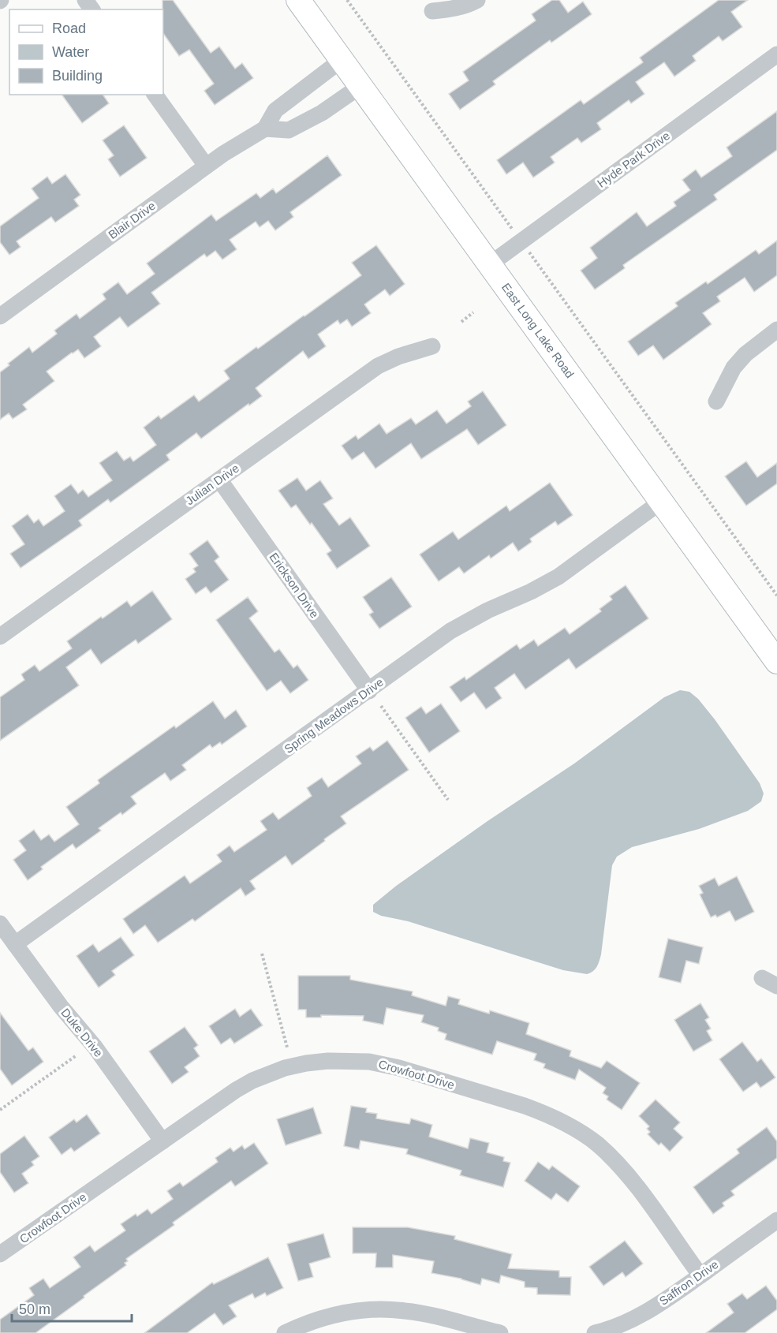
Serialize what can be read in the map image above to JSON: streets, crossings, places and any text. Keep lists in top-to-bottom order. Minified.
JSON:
{"streets":{"main road":["East Long Lake Road"],"street":["Hyde Park Drive","Blair Drive","Julian Drive","Erickson Drive","Spring Meadows Drive","Duke Drive","Crowfoot Drive","Saffron Drive"]},"crossings":[["Hyde Park Drive","East Long Lake Road"],["Blair Drive","East Long Lake Road"],["East Long Lake Road","Spring Meadows Drive"],["Julian Drive","Erickson Drive"],["Erickson Drive","Spring Meadows Drive"],["Spring Meadows Drive","Duke Drive"],["Duke Drive","Crowfoot Drive"],["Crowfoot Drive","Saffron Drive"]],"legend":["Road","Water","Building"],"scale_bar":"50 m"}
